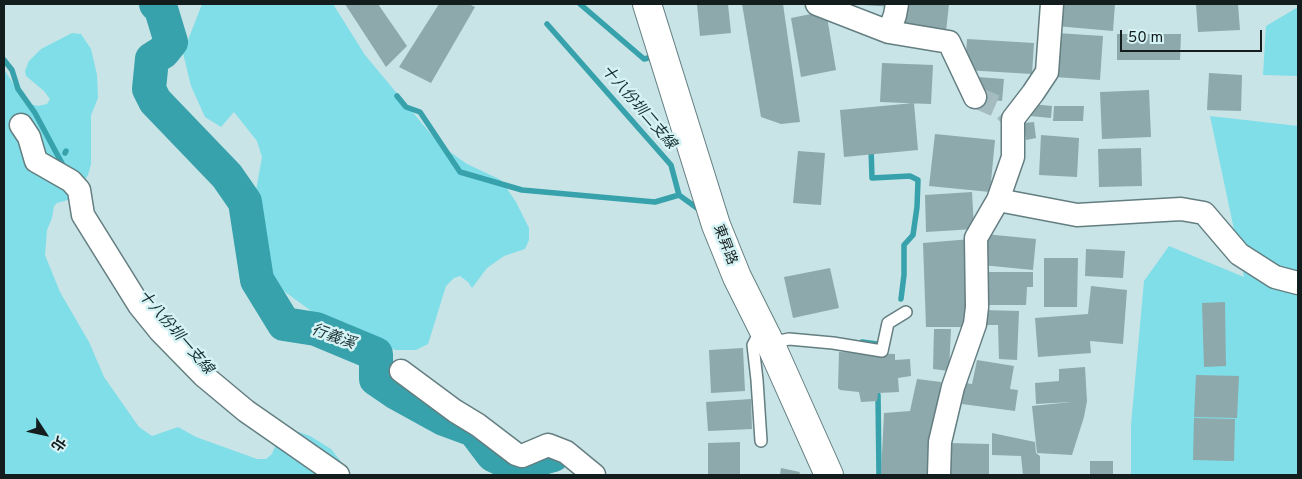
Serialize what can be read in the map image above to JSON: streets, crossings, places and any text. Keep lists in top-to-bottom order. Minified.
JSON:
{"streets":{"street":["東昇路"]},"water":["十八份圳二支線","十八份圳一支線","行義溪"],"scale_bar":"50 m","north":"bottom right"}
